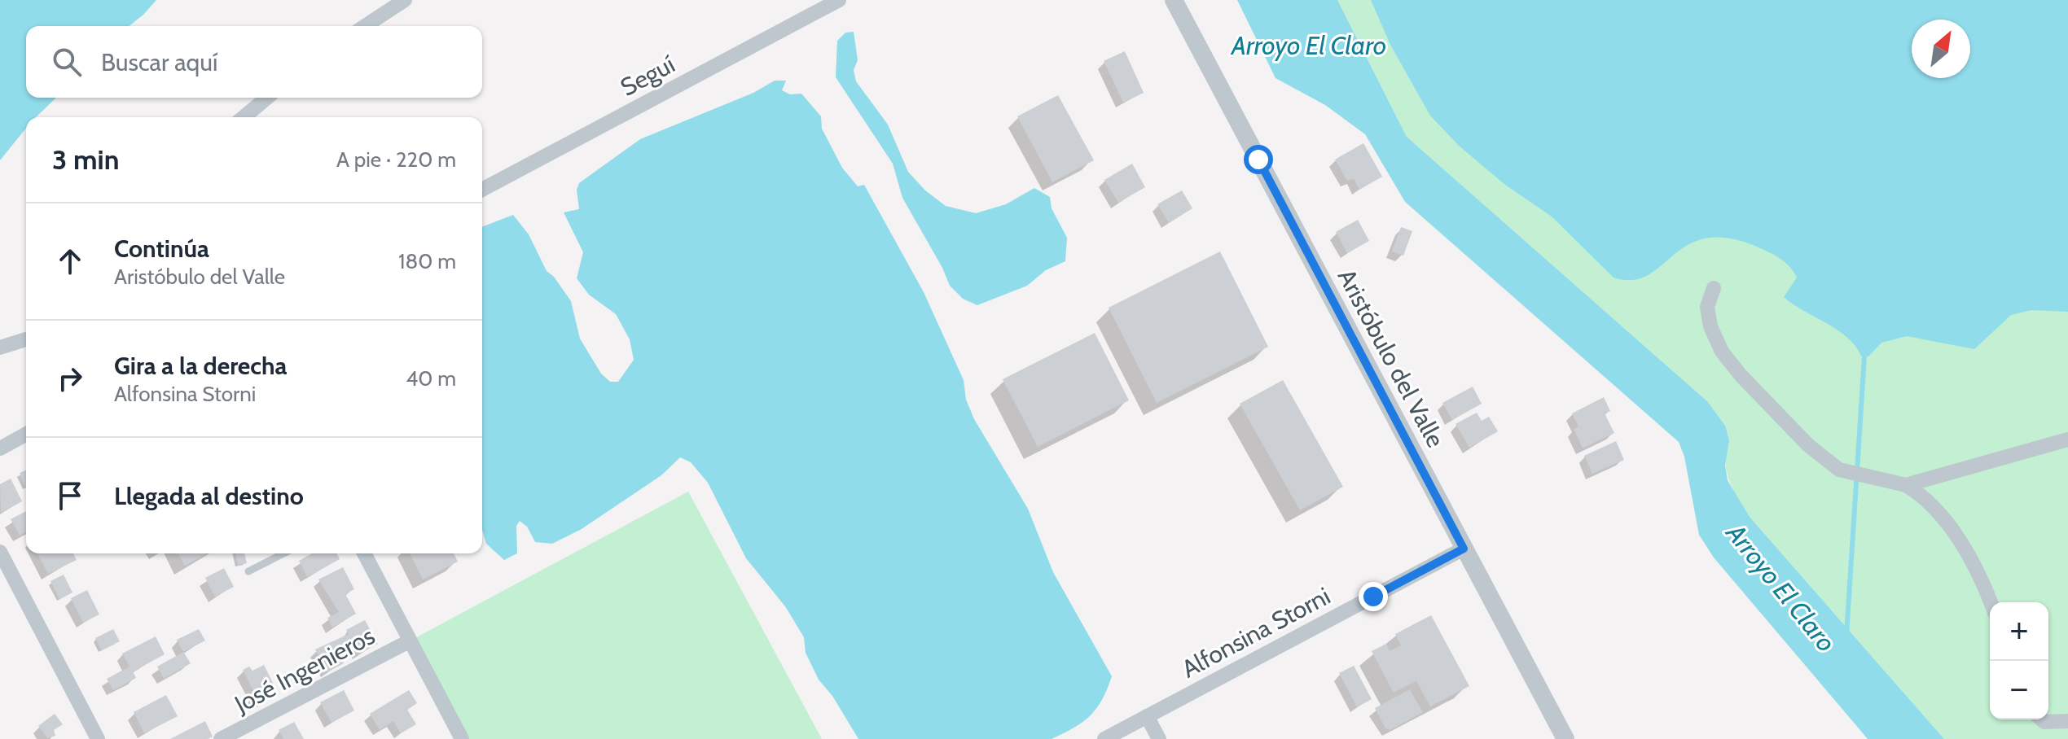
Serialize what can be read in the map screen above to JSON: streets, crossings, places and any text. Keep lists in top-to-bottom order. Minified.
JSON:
{"streets":{"street":["Seguí","Aristóbulo del Valle","Alfonsina Storni","José Ingenieros"]},"crossings":[["Aristóbulo del Valle","Alfonsina Storni"]],"water":["Arroyo El Claro"],"north":"top right","page":{"search":"Buscar aquí","heading":["3 min","A pie · 220 m"],"list":[["Continúa","Aristóbulo del Valle","180 m"],["Gira a la derecha","Alfonsina Storni","40 m"],"Llegada al destino"],"map_buttons":["+","−"]}}
